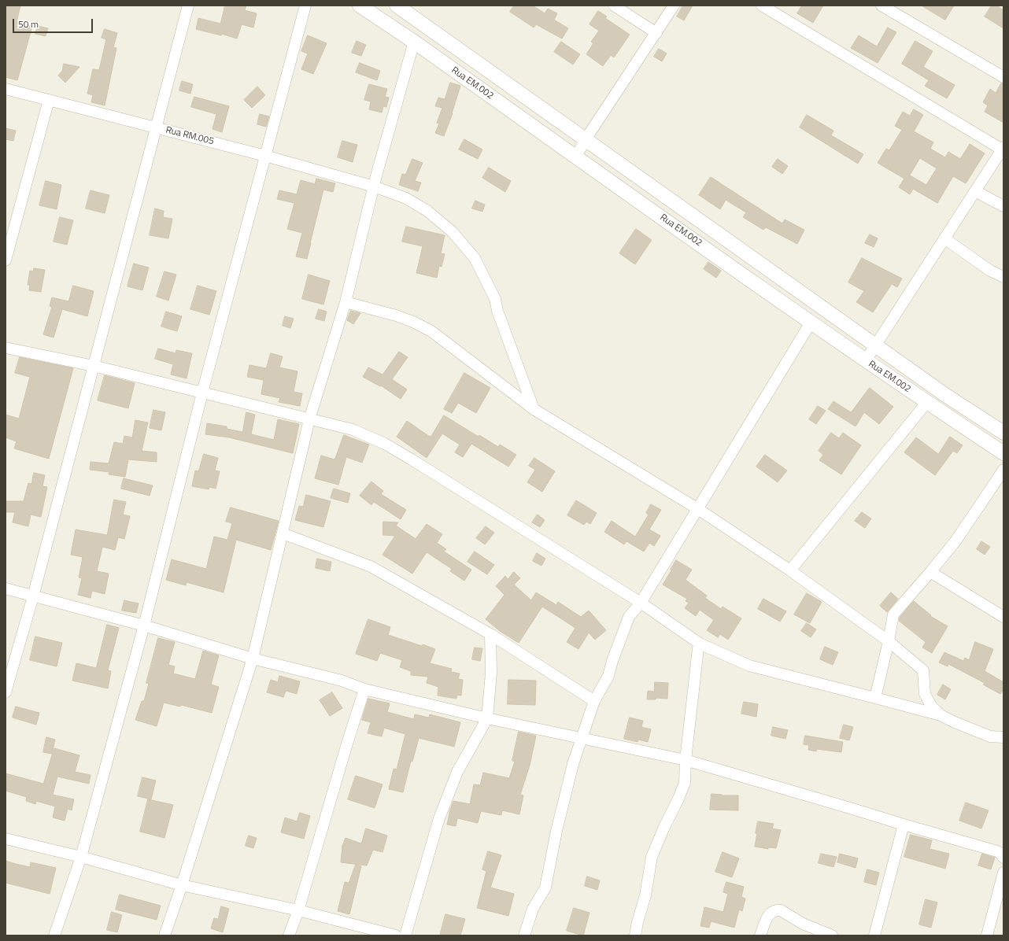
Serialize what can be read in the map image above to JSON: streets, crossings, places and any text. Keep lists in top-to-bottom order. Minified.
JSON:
{"streets":{"street":["Rua EM.002","Rua RM.005"]},"scale_bar":"50 m"}
